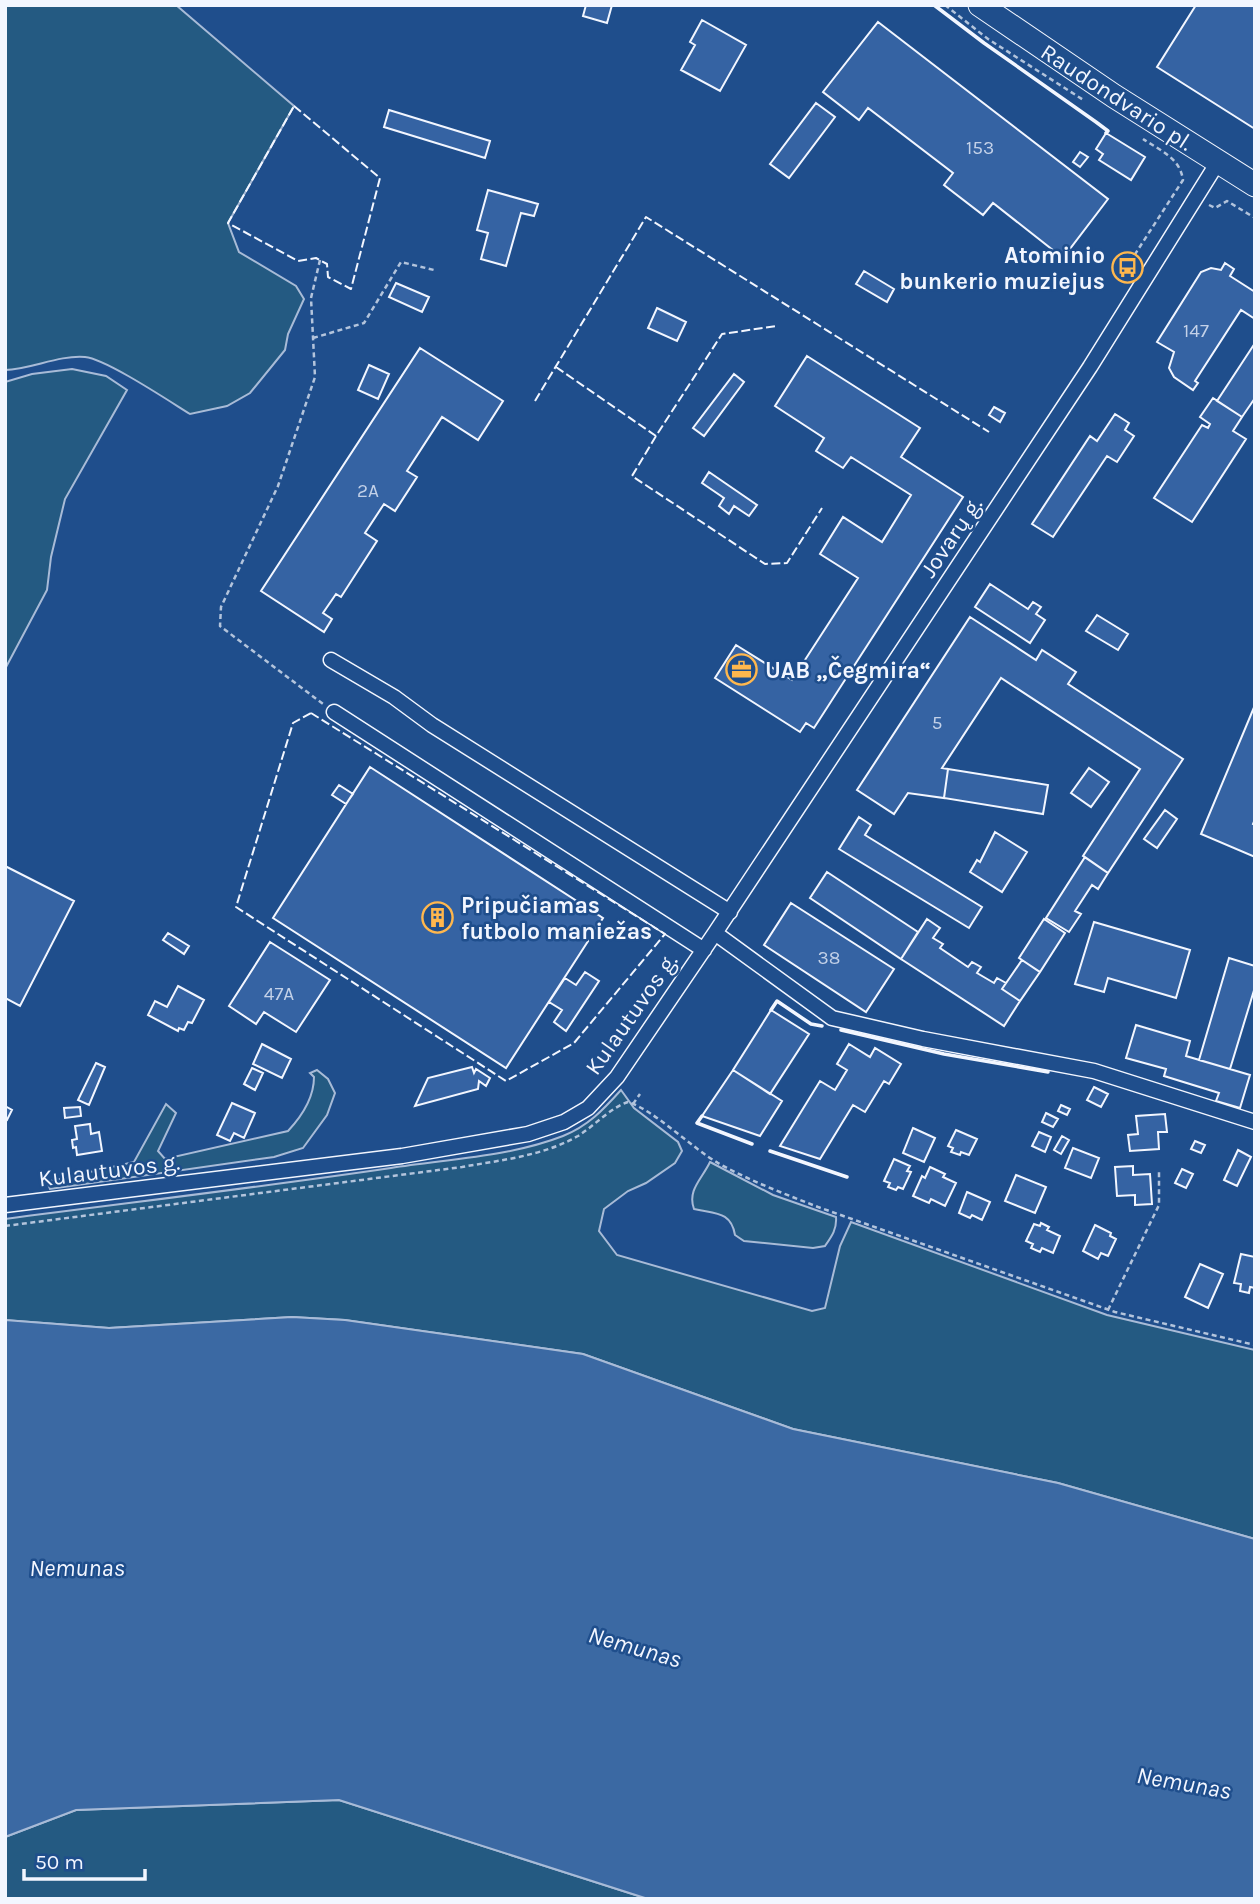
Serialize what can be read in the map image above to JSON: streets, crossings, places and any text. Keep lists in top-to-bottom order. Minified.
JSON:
{"streets":{"main road":["Raudondvario pl."],"street":["Jovarų g.","Kulautuvos g."]},"crossings":[["Raudondvario pl.","Jovarų g."],["Jovarų g.","Kulautuvos g."]],"water":["Nemunas"],"places":{"bus stop":["Atominio bunkerio muziejus"],"office":["UAB „Čegmira“"],"building":["Pripučiamas futbolo maniežas"]},"house_numbers":["153","147","2A","5","38","47A"],"scale_bar":"50 m"}
